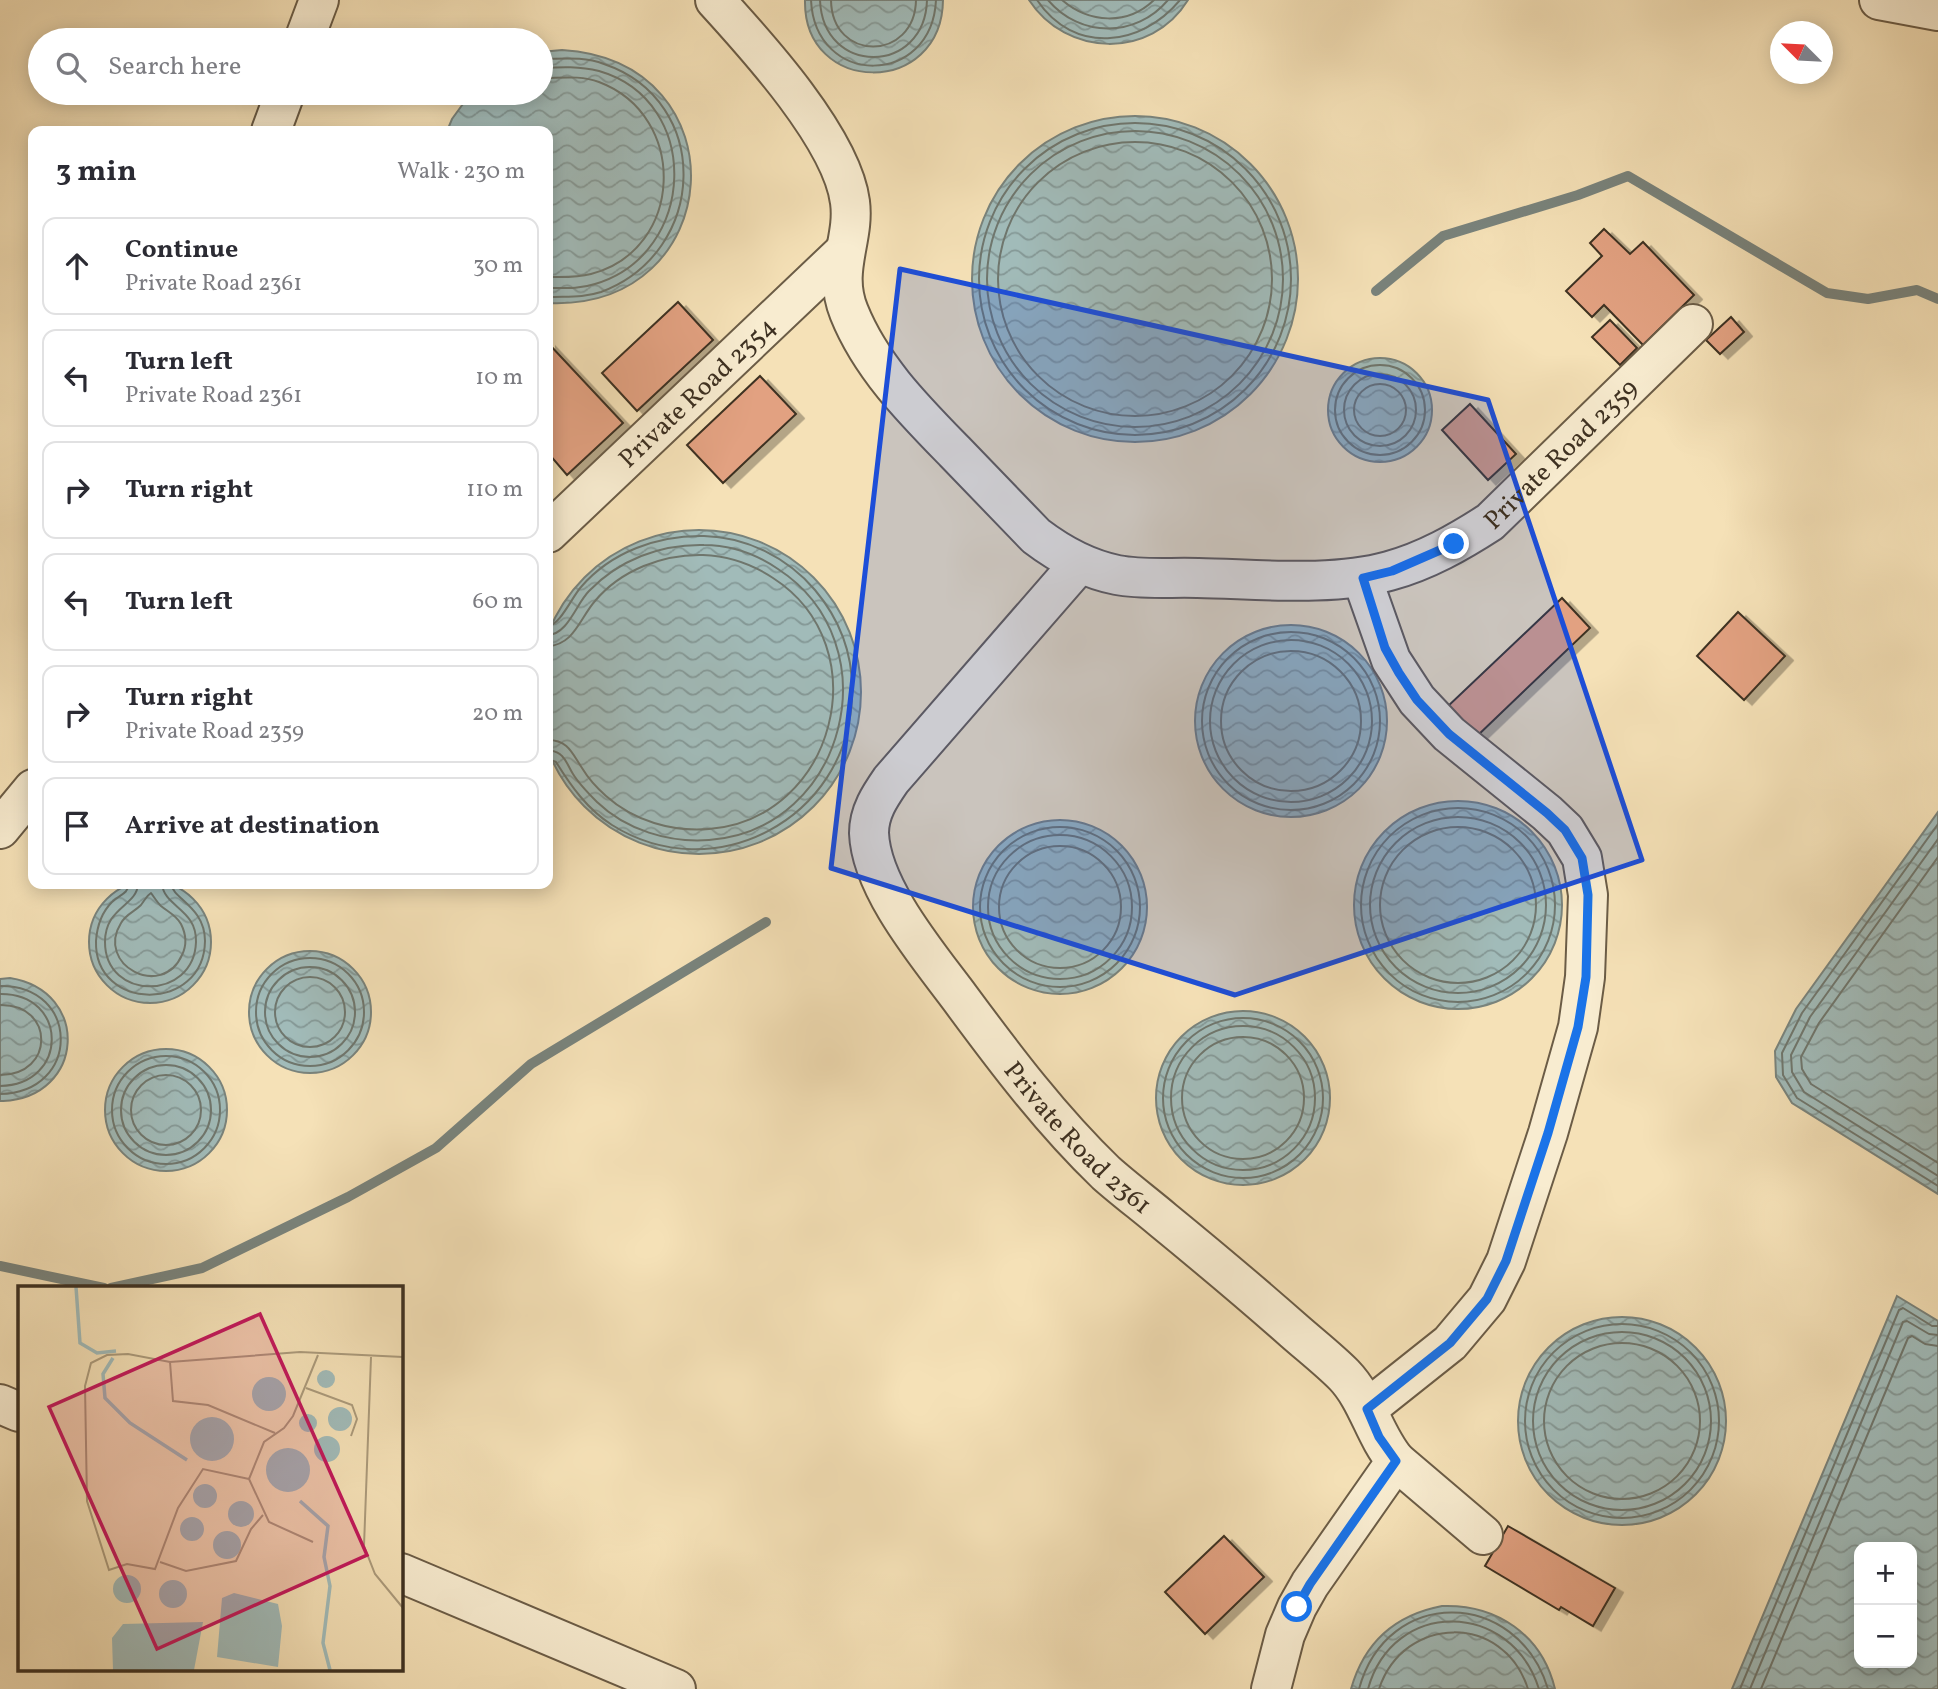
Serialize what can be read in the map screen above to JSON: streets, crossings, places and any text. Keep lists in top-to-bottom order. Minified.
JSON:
{"streets":{"lane":["Private Road 2354","Private Road 2359","Private Road 2361"]},"crossings":[["Private Road 2359","Private Road 2361"]],"north":"top left","page":{"search":"Search here","heading":["3 min","Walk · 230 m"],"list":[["Continue","Private Road 2361","30 m"],["Turn left","Private Road 2361","10 m"],["Turn right","110 m"],["Turn left","60 m"],["Turn right","Private Road 2359","20 m"],"Arrive at destination"],"map_buttons":["+","−"]}}
